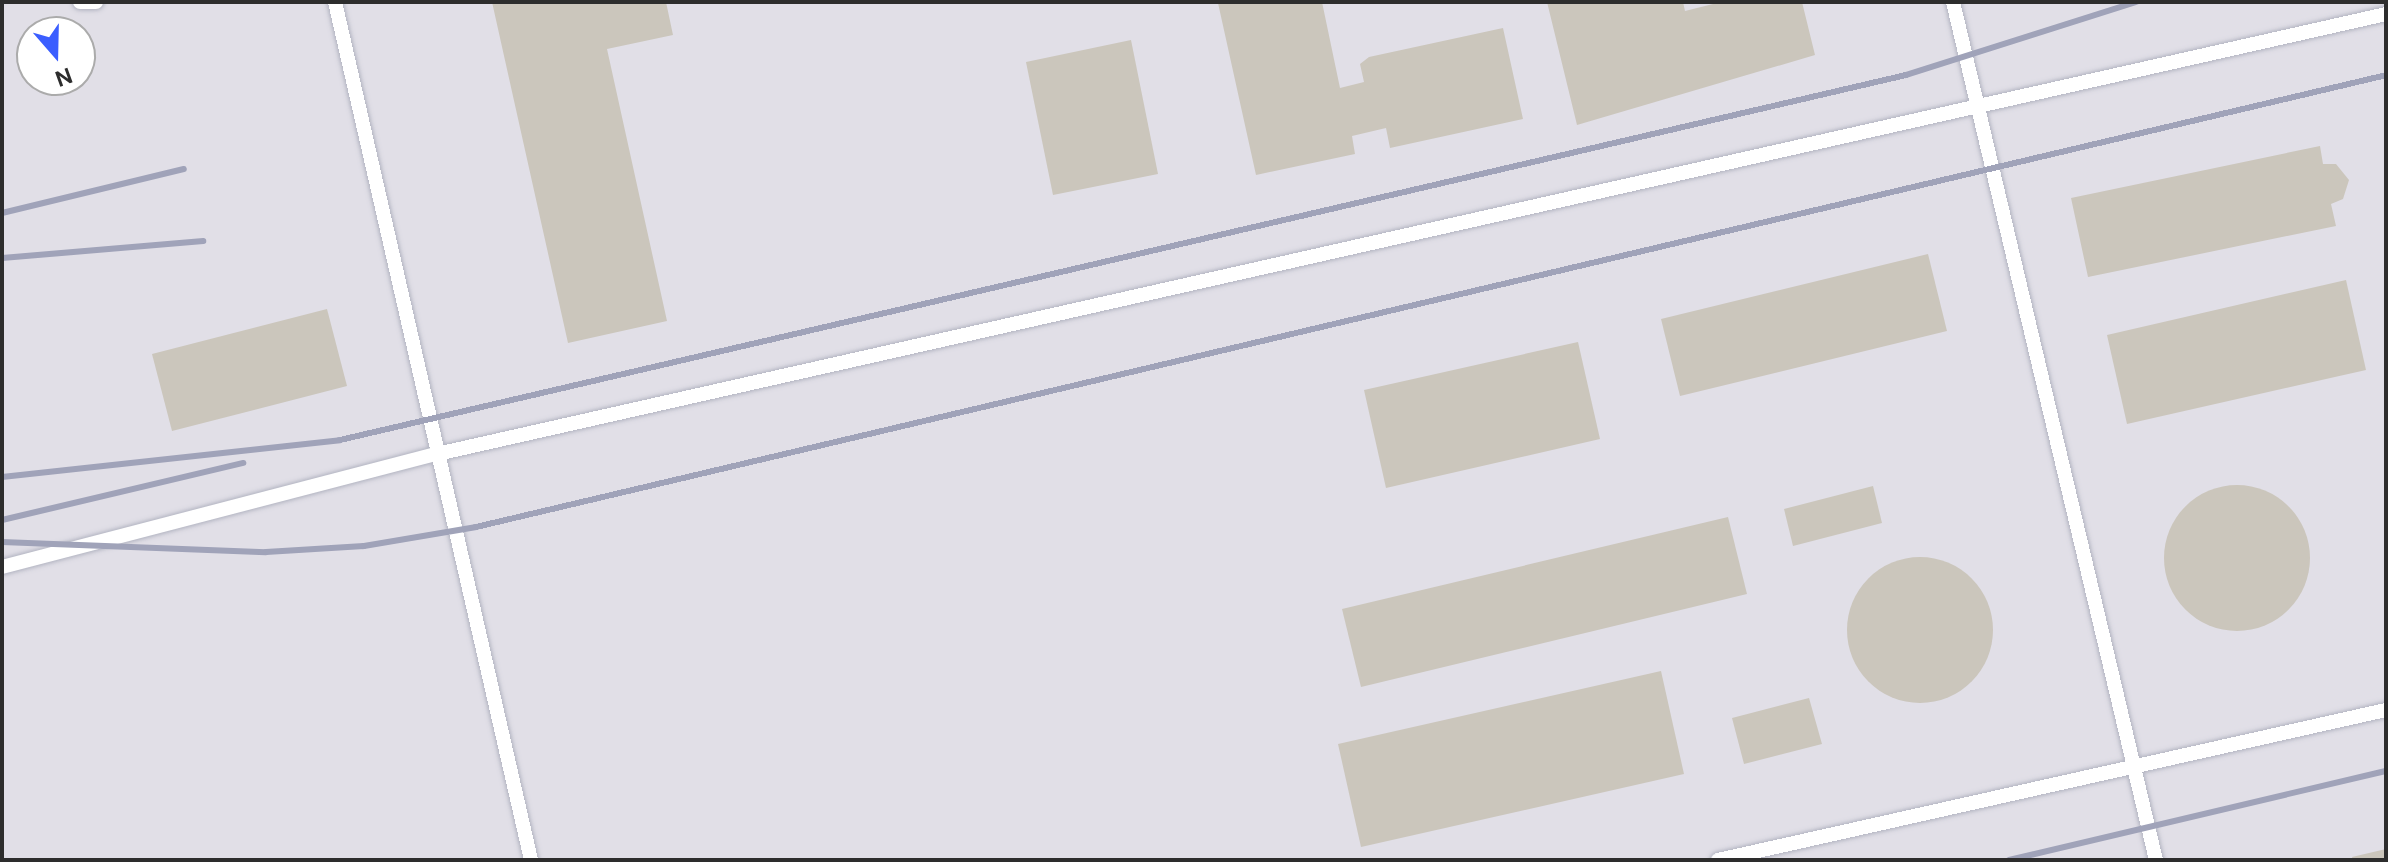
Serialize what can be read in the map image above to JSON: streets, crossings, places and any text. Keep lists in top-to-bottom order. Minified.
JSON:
{"north":"bottom"}
